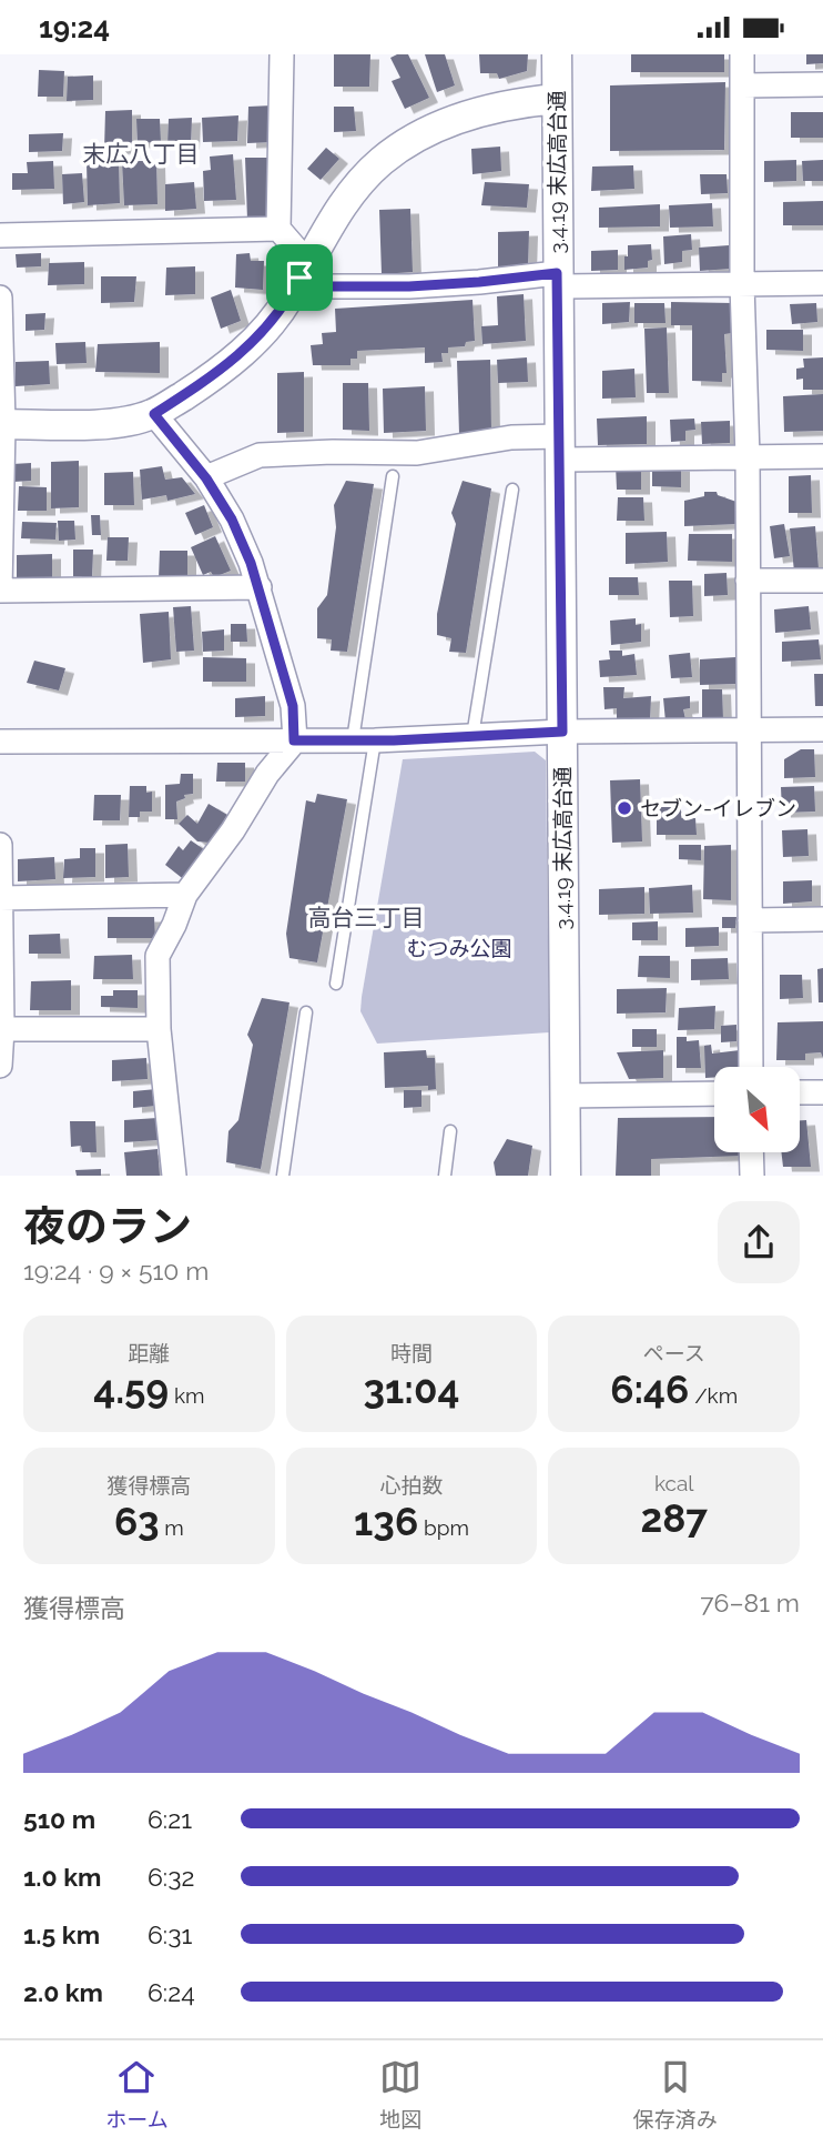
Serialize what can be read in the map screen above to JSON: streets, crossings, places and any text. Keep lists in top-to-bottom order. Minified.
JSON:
{"streets":{"street":["3.4.19 末広高台通"]},"districts":["末広八丁目","高台三丁目"],"parks":["むつみ公園"],"places":["セブン-イレブン"],"north":"bottom right","page":{"status":"19:24","heading":["夜のラン","19:24 · 9 × 510 m"],"stats":[["距離","4.59 km"],["時間","31:04"],["ペース","6:46 /km"],["獲得標高","63 m"],["心拍数","136 bpm"],["kcal","287"]],"chart":["獲得標高","76–81 m"],"list":[{"name":"510 m","note":"6:21"},{"name":"1.0 km","note":"6:32"},{"name":"1.5 km","note":"6:31"},{"name":"2.0 km","note":"6:24"}],"tabs":["ホーム","地図","保存済み"]}}
